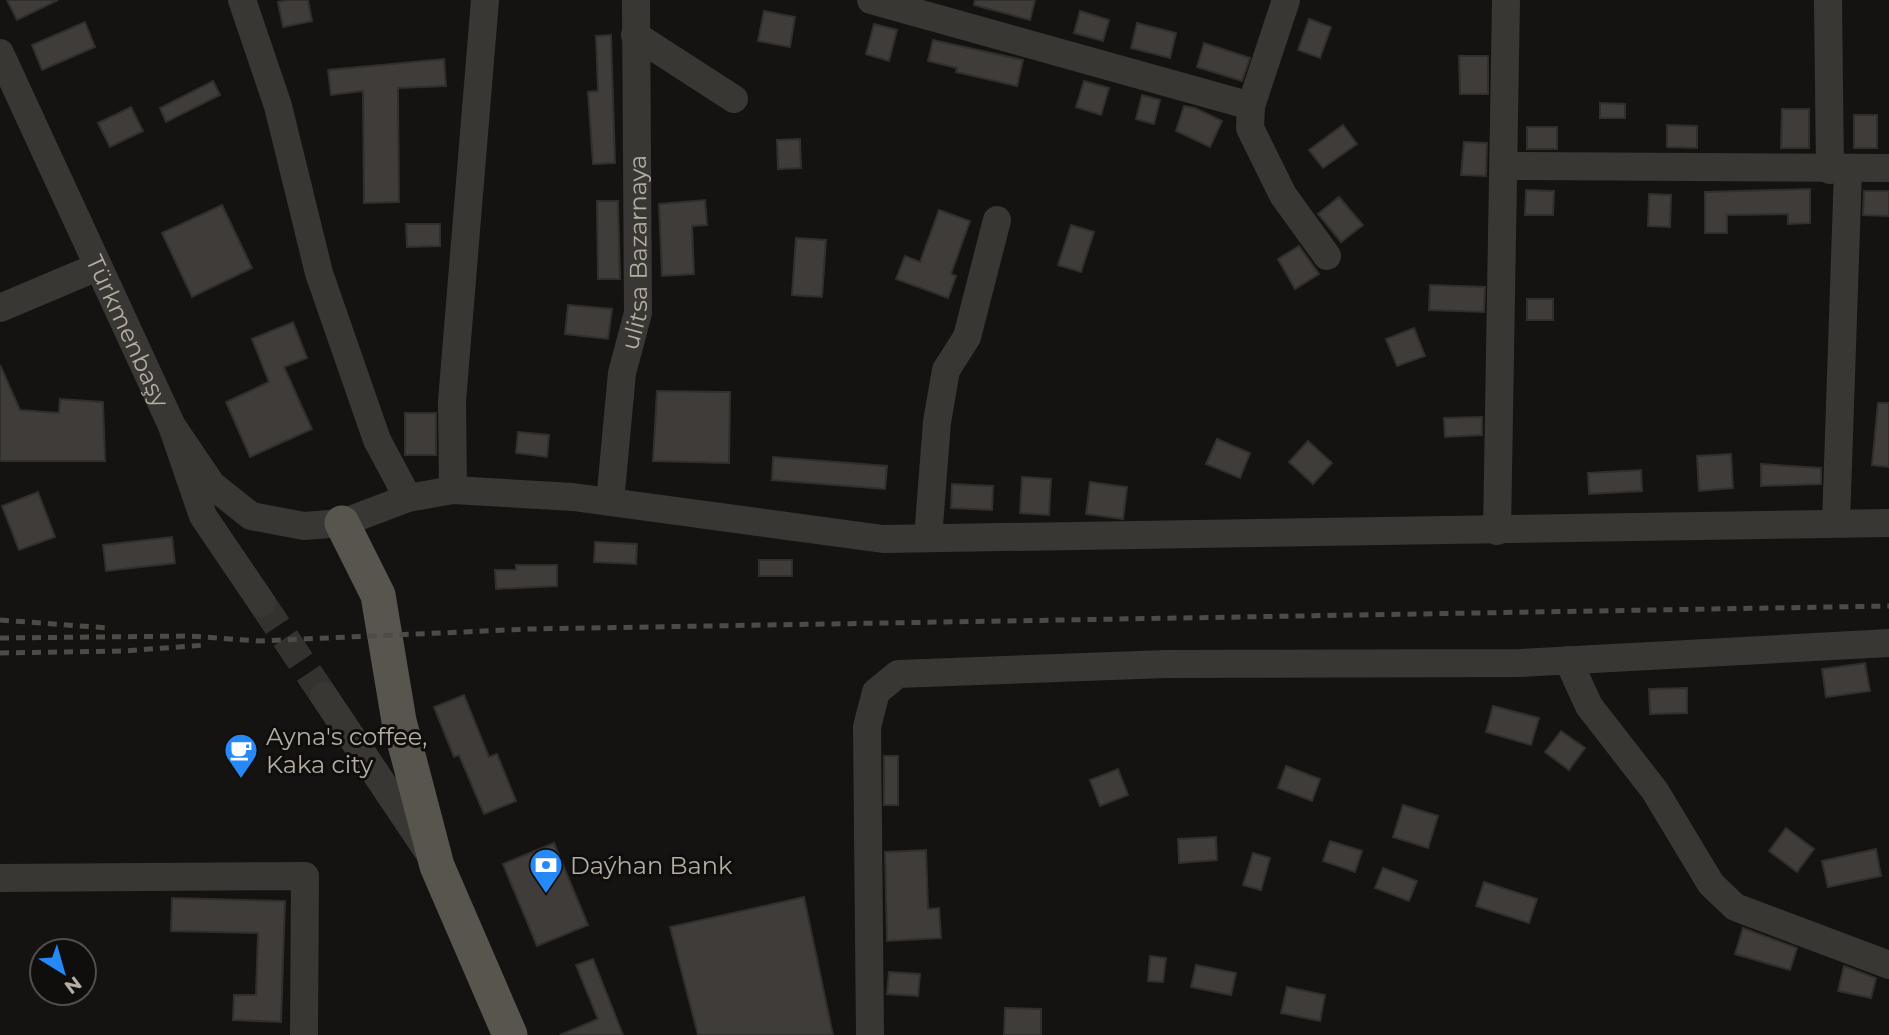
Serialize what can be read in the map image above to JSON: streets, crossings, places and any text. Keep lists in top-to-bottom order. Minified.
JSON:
{"streets":{"street":["ulitsa Bazarnaya","Türkmenbaşy"]},"places":{"cafe":["Ayna's coffee, Kaka city"],"bank":["Daýhan Bank"]},"north":"bottom right"}
